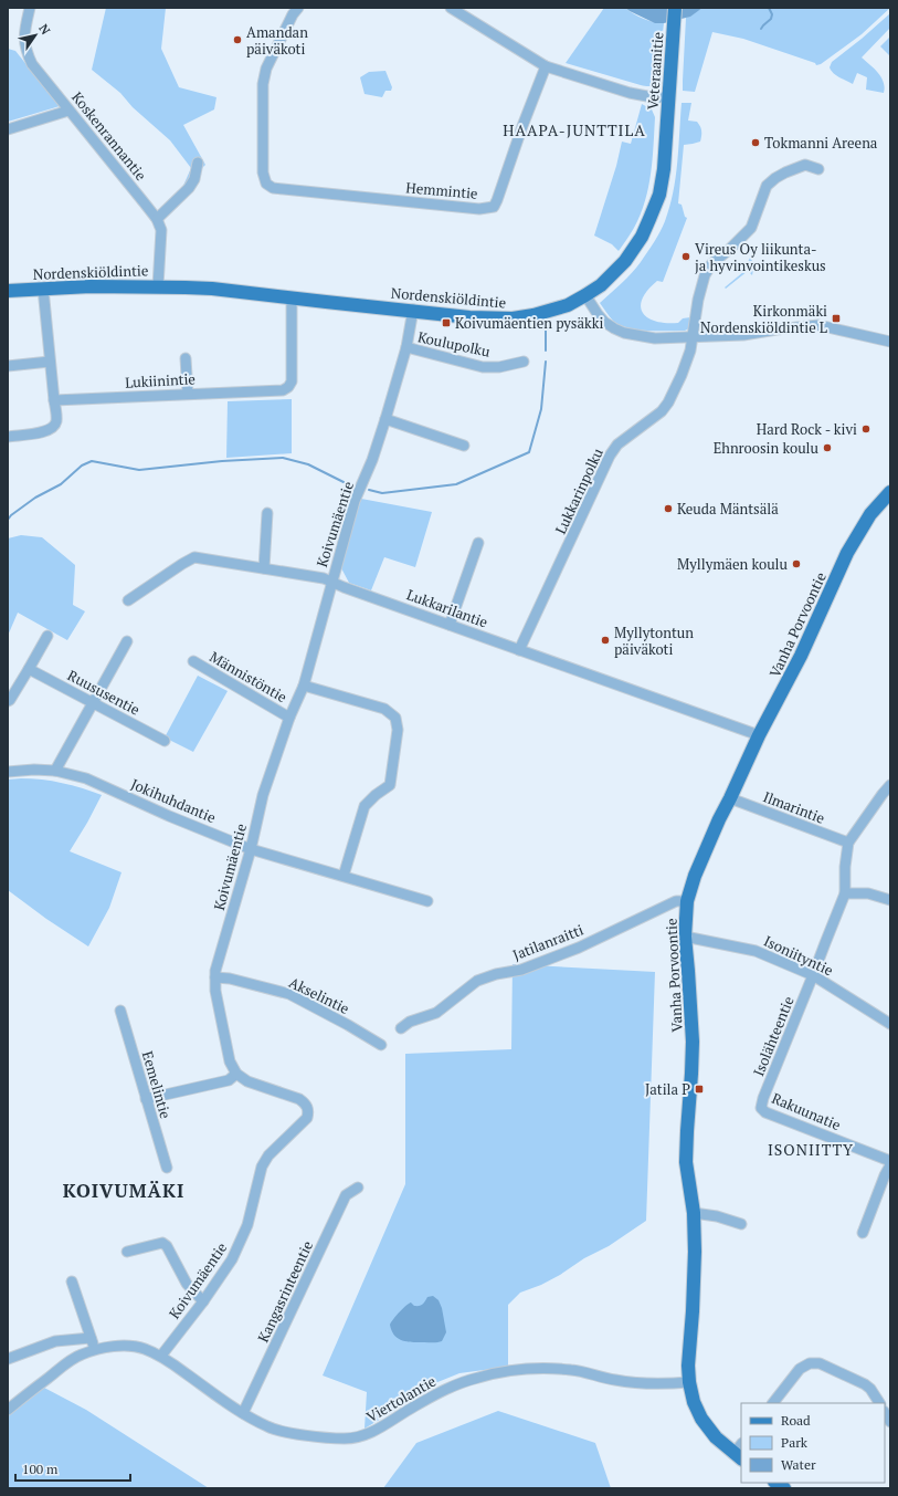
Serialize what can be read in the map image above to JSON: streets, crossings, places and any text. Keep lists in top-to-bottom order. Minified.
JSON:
{"streets":{"main road":["Veteraanitie","Nordenskiöldintie","Vanha Porvoontie"],"street":["Koskenrannantie","Hemmintie","Koulupolku","Lukiinintie","Lukkarinpolku","Koivumäentie","Lukkarilantie","Männistöntie","Ruususentie","Jokihuhdantie","Ilmarintie","Jatilanraitti","Isoniityntie","Akselintie","Isolähteentie","Eemelintie","Rakuunatie","Kangasrinteentie","Viertolantie"]},"crossings":[["Veteraanitie","Nordenskiöldintie"],["Koskenrannantie","Nordenskiöldintie"],["Nordenskiöldintie","Lukiinintie"],["Nordenskiöldintie","Koivumäentie"],["Koulupolku","Koivumäentie"],["Lukkarinpolku","Lukkarilantie"],["Koivumäentie","Lukkarilantie"],["Koivumäentie","Männistöntie"],["Koivumäentie","Jokihuhdantie"],["Koivumäentie","Akselintie"],["Koivumäentie","Viertolantie"],["Lukkarilantie","Vanha Porvoontie"],["Vanha Porvoontie","Ilmarintie"],["Vanha Porvoontie","Jatilanraitti"],["Vanha Porvoontie","Isoniityntie"],["Vanha Porvoontie","Viertolantie"],["Isoniityntie","Isolähteentie"],["Isolähteentie","Rakuunatie"],["Kangasrinteentie","Viertolantie"]],"districts":["HAAPA-JUNTTILA","ISONIITTY","KOIVUMÄKI"],"places":{"other":["Amandan päiväkoti","Tokmanni Areena","Vireus Oy liikunta- ja hyvinvointikeskus","Hard Rock - kivi","Ehnroosin koulu","Keuda Mäntsälä","Myllymäen koulu","Myllytontun päiväkoti"],"transit":["Kirkonmäki Nordenskiöldintie L","Koivumäentien pysäkki","Jatila P"]},"legend":["Road","Park","Water"],"scale_bar":"100 m","north":"top right"}
